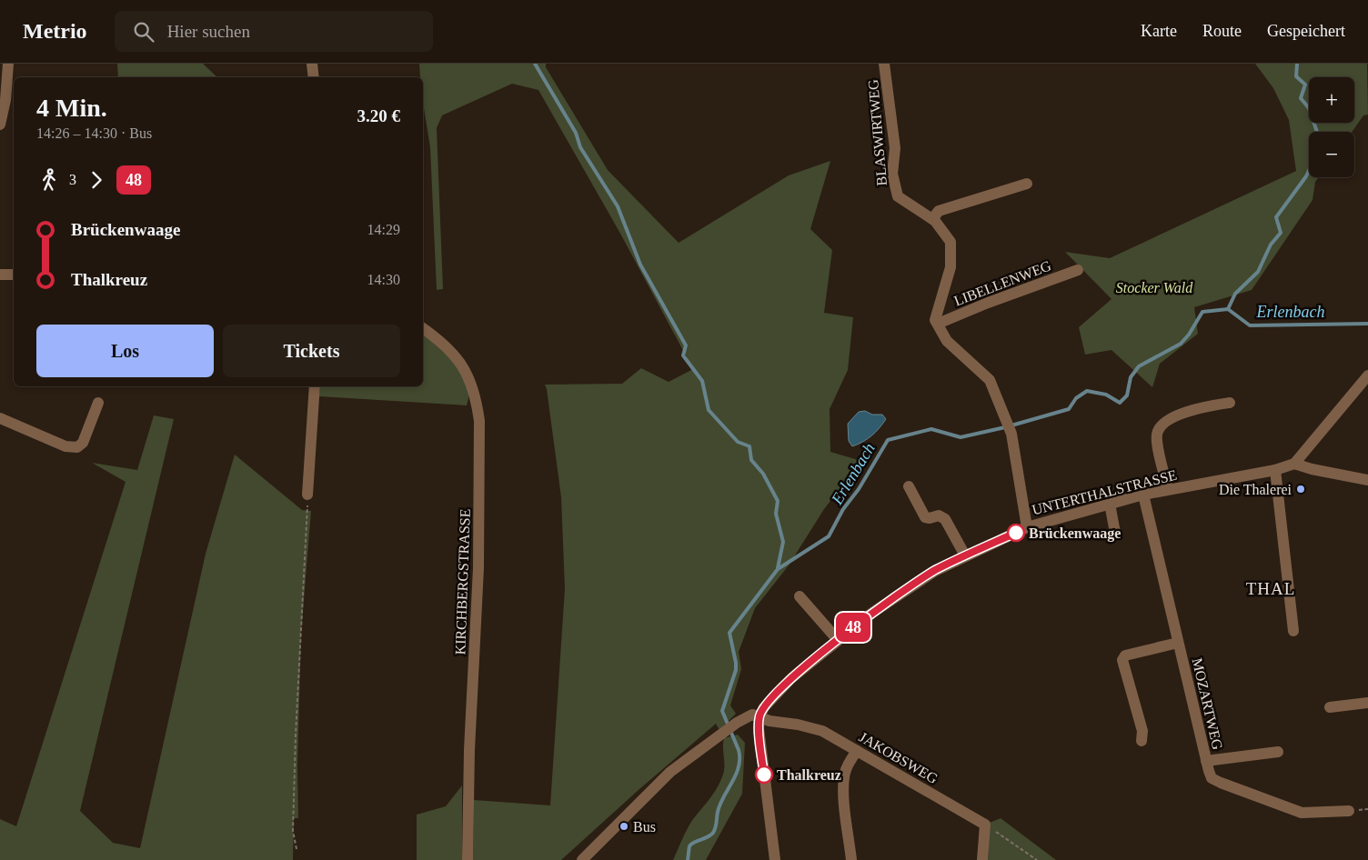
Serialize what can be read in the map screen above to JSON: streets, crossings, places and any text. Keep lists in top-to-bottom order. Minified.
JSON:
{"streets":{"street":["BLASWIRTWEG","LIBELLENWEG","UNTERTHALSTRASSE","KIRCHBERGSTRASSE","MOZARTWEG","JAKOBSWEG"]},"crossings":[["BLASWIRTWEG","LIBELLENWEG"],["UNTERTHALSTRASSE","MOZARTWEG"],["UNTERTHALSTRASSE","JAKOBSWEG"]],"districts":["THAL"],"water":["Erlenbach"],"parks":["Stocker Wald"],"places":["Die Thalerei","Brückenwaage","Thalkreuz","Bus"],"lines":["bus line 48"],"page":{"header":"Metrio","search":"Hier suchen","nav":["Karte","Route","Gespeichert"],"on_map":"48","map_buttons":["+","−"],"heading":["4 Min.","14:26 – 14:30 · Bus","3.20 €"],"legs":["3","48"],"list":[{"name":"Brückenwaage","value":"14:29"},{"name":"Thalkreuz","value":"14:30"}],"buttons":["Los","Tickets"]}}
